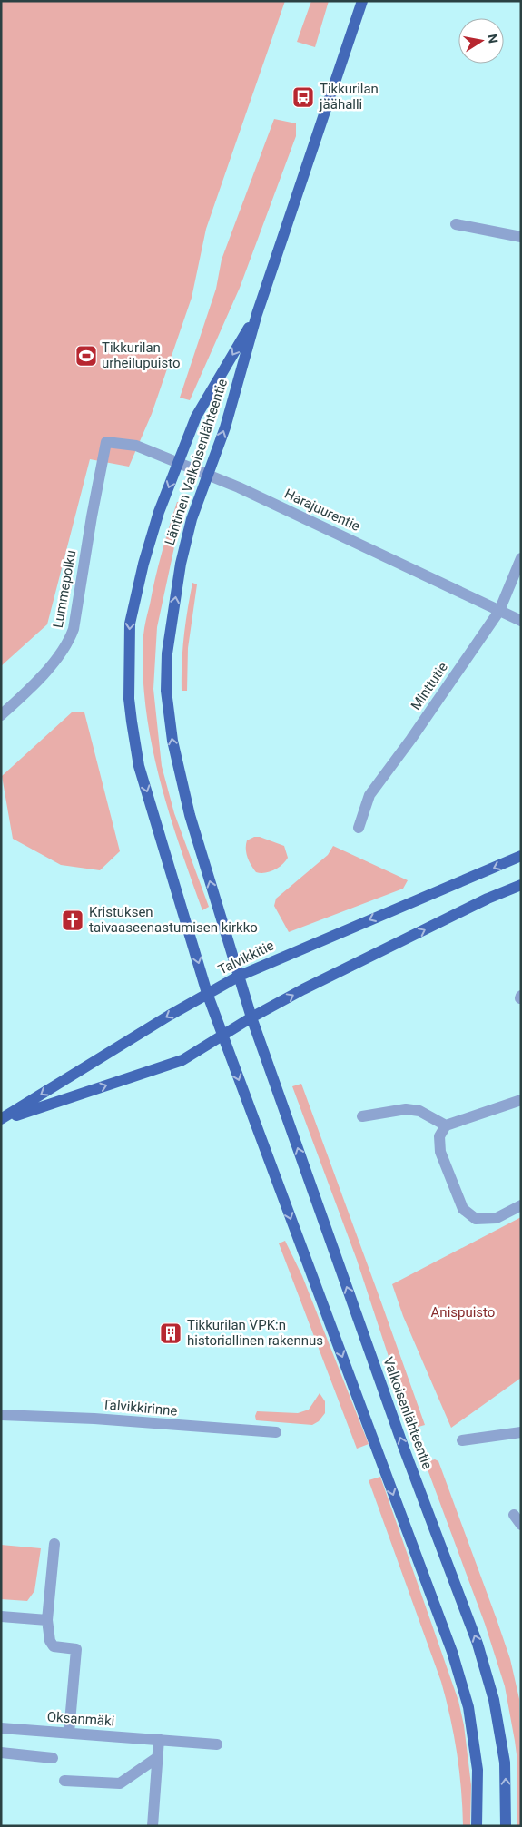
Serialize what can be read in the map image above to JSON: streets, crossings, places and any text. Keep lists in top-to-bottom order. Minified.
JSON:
{"streets":{"main road":["Läntinen Valkoisenlähteentie","Talvikkitie","Valkoisenlähteentie"],"street":["Harajuurentie","Lummepolku","Minttutie","Talvikkirinne","Oksanmäki"]},"crossings":[["Läntinen Valkoisenlähteentie","Harajuurentie"],["Läntinen Valkoisenlähteentie","Talvikkitie"],["Läntinen Valkoisenlähteentie","Valkoisenlähteentie"],["Harajuurentie","Lummepolku"],["Harajuurentie","Minttutie"],["Talvikkitie","Valkoisenlähteentie"]],"parks":["Anispuisto"],"places":{"bus stop":["Tikkurilan jäähalli"],"sports":["Tikkurilan urheilupuisto"],"church":["Kristuksen taivaaseenastumisen kirkko"],"building":["Tikkurilan VPK:n historiallinen rakennus"]},"north":"right"}
